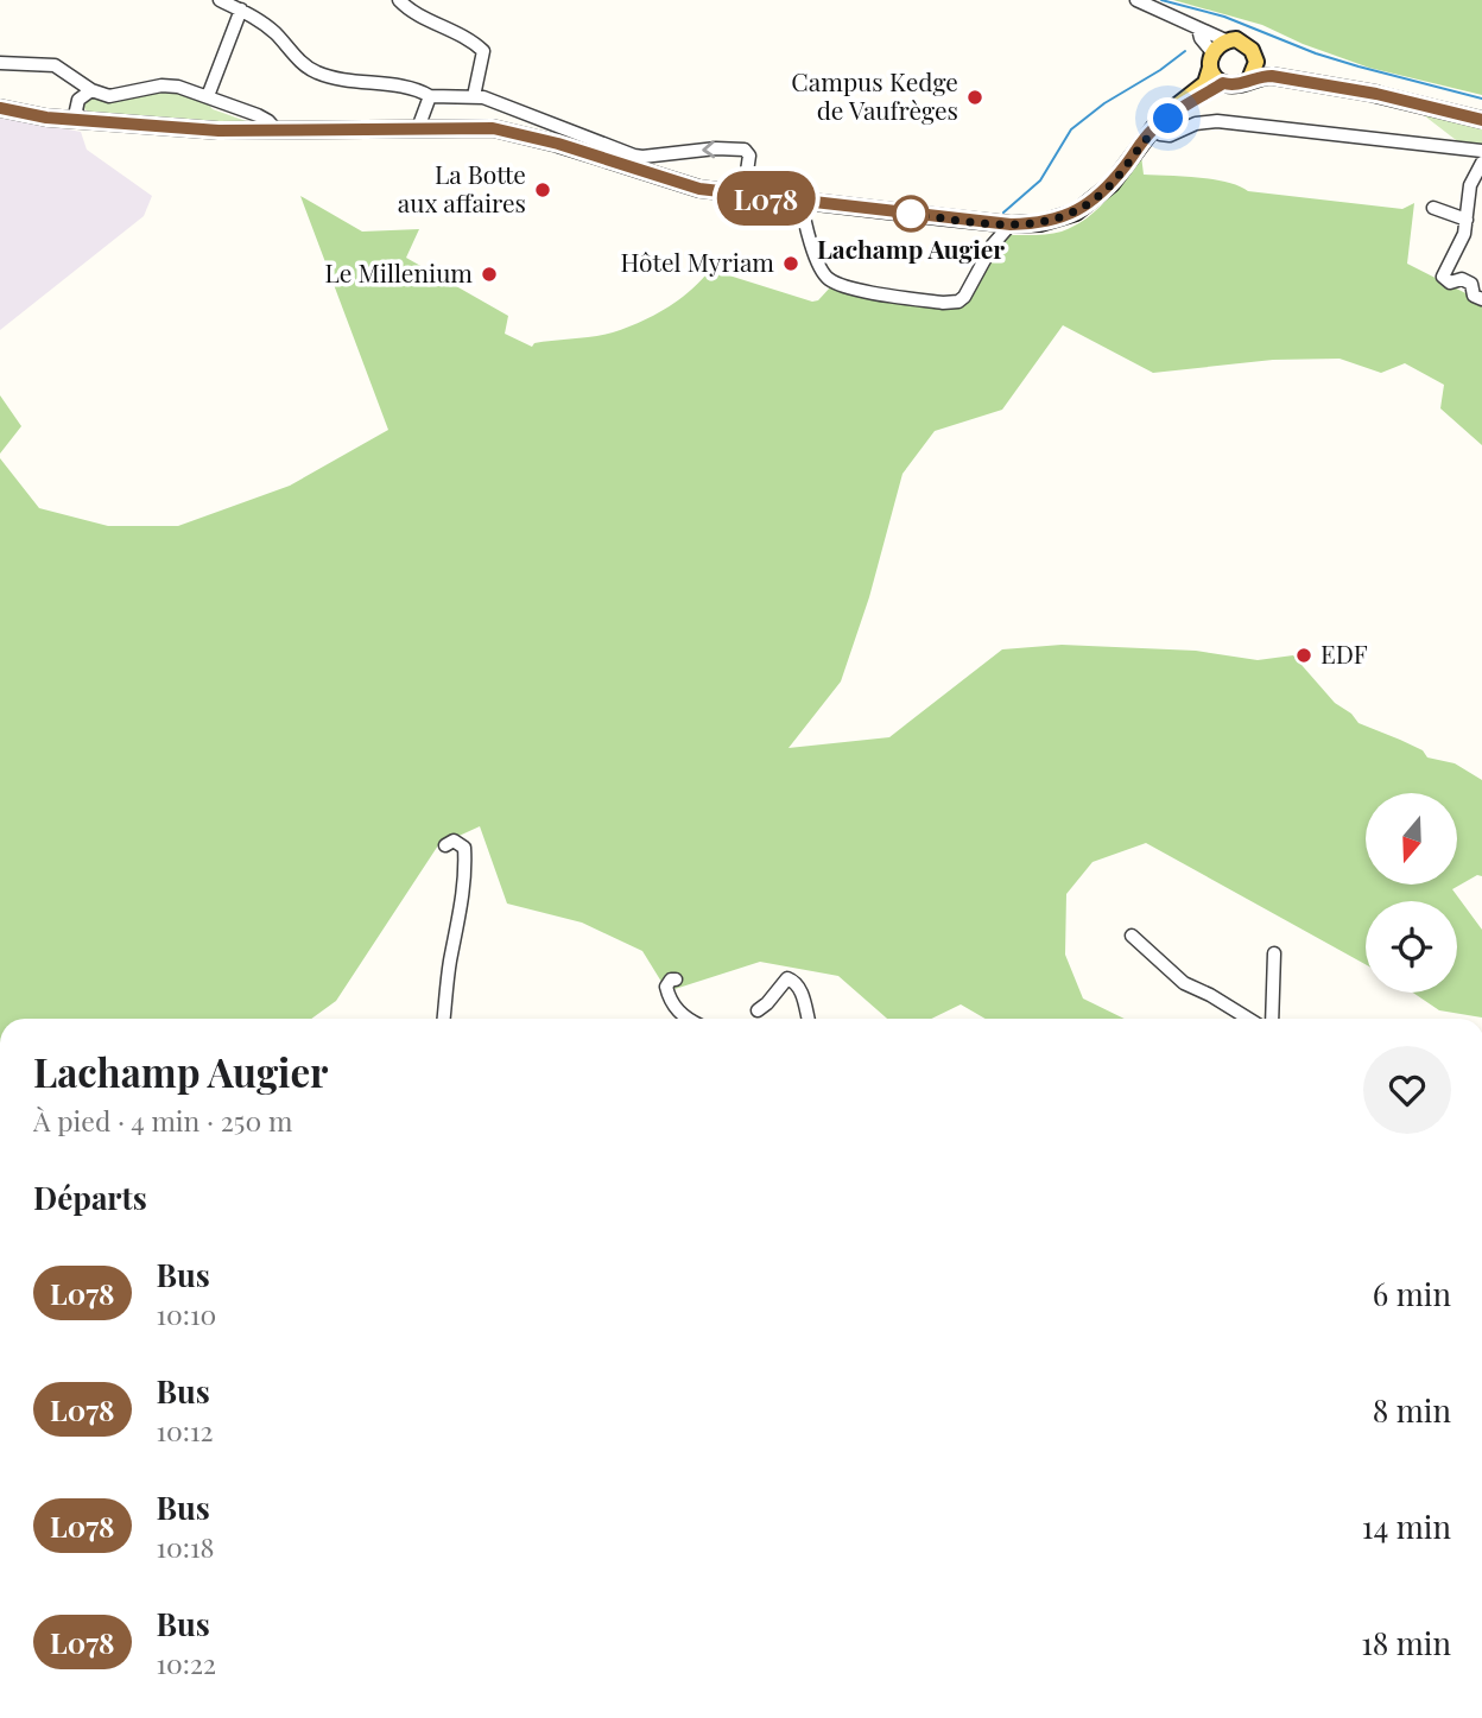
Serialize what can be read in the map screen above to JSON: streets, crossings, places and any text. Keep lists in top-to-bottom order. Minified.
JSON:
{"places":["Campus Kedge de Vaufrèges","La Botte aux affaires","Lachamp Augier","Hôtel Myriam","Le Millenium","EDF"],"lines":["bus line L078"],"north":"bottom","page":{"on_map":"L078","heading":[["Lachamp Augier","À pied · 4 min · 250 m"],"Départs"],"list":[{"mark":"L078","name":"Bus","note":"10:10","value":"6 min"},{"mark":"L078","name":"Bus","note":"10:12","value":"8 min"},{"mark":"L078","name":"Bus","note":"10:18","value":"14 min"},{"mark":"L078","name":"Bus","note":"10:22","value":"18 min"}]}}
